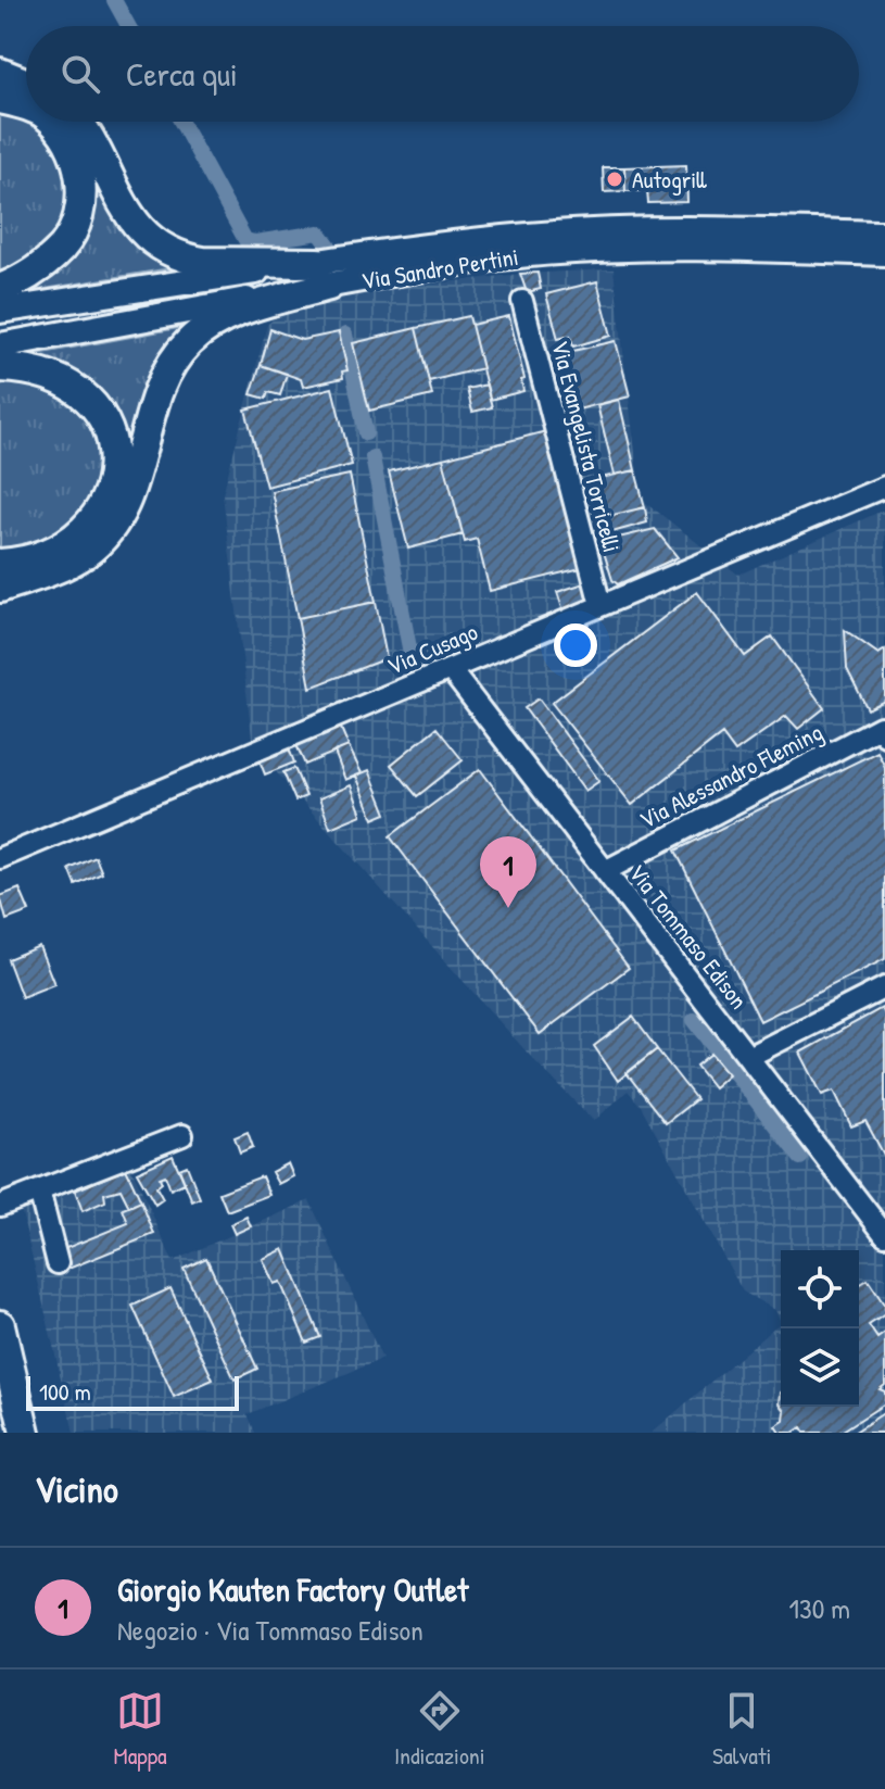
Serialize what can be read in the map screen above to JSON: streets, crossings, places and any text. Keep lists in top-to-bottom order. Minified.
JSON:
{"streets":{"main road":["Via Sandro Pertini"],"street":["Via Evangelista Torricelli","Via Cusago","Via Alessandro Fleming","Via Tommaso Edison"]},"crossings":[["Via Evangelista Torricelli","Via Cusago"],["Via Cusago","Via Tommaso Edison"],["Via Alessandro Fleming","Via Tommaso Edison"]],"places":["Autogrill"],"scale_bar":"100 m","page":{"search":"Cerca qui","pins":"1","scale":"100 m","heading":"Vicino","list":[{"mark":"1","name":"Giorgio Kauten Factory Outlet","note":"Negozio · Via Tommaso Edison","value":"130 m"}],"nav":["Mappa","Indicazioni","Salvati"]}}
